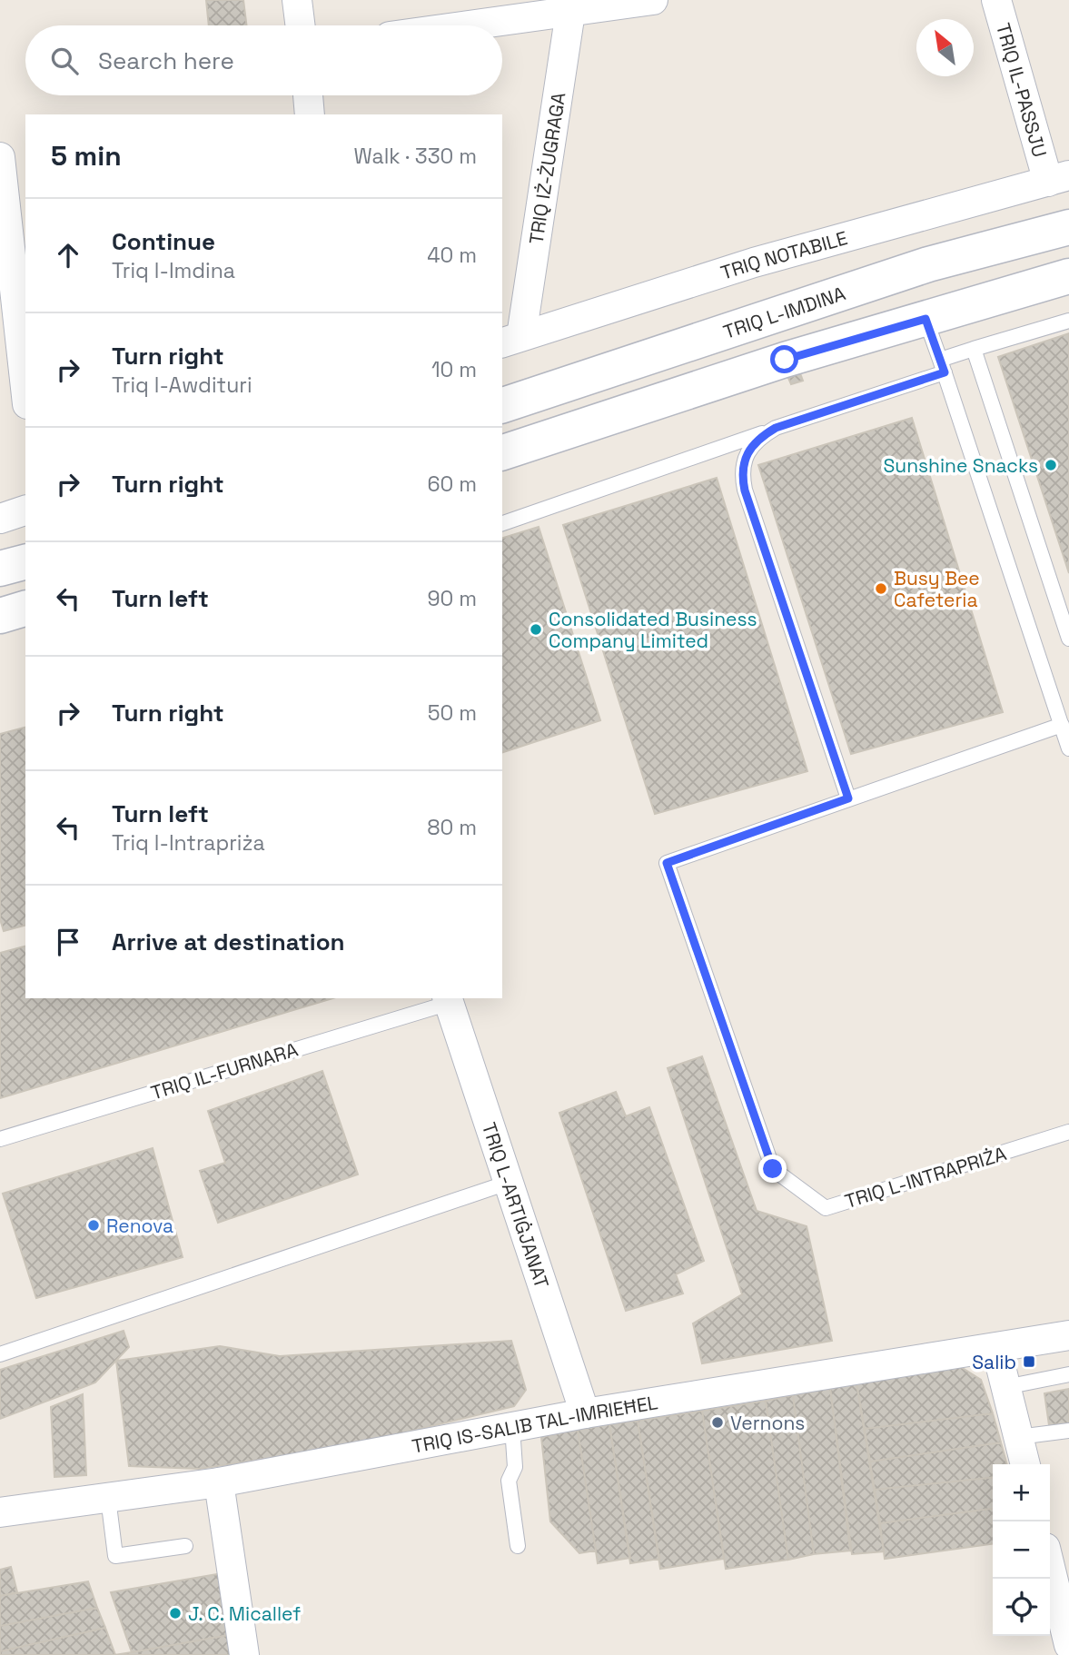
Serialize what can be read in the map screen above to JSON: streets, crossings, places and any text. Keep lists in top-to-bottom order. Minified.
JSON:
{"streets":{"main road":["TRIQ L-IMDINA"],"street":["TRIQ IL-PASSJU","TRIQ IŻ-ŻUGRAGA","TRIQ NOTABILE","TRIQ L-ARTIĠJANAT","TRIQ IS-SALIB TAL-IMRIEĦEL"],"lane":["TRIQ IL-FURNARA","TRIQ L-INTRAPRIŻA"]},"crossings":[["TRIQ IL-PASSJU","TRIQ NOTABILE"],["TRIQ IŻ-ŻUGRAGA","TRIQ NOTABILE"],["TRIQ IL-FURNARA","TRIQ L-ARTIĠJANAT"],["TRIQ L-ARTIĠJANAT","TRIQ IS-SALIB TAL-IMRIEĦEL"]],"places":{"other":["Sunshine Snacks","Busy Bee Cafeteria","Consolidated Business Company Limited","Renova","Vernons","J. C. Micallef"],"transit":["Salib"]},"north":"top left","page":{"search":"Search here","heading":["5 min","Walk · 330 m"],"list":[["Continue","Triq l-Imdina","40 m"],["Turn right","Triq l-Awdituri","10 m"],["Turn right","60 m"],["Turn left","90 m"],["Turn right","50 m"],["Turn left","Triq l-Intrapriża","80 m"],"Arrive at destination"],"map_buttons":["+","−"]}}
